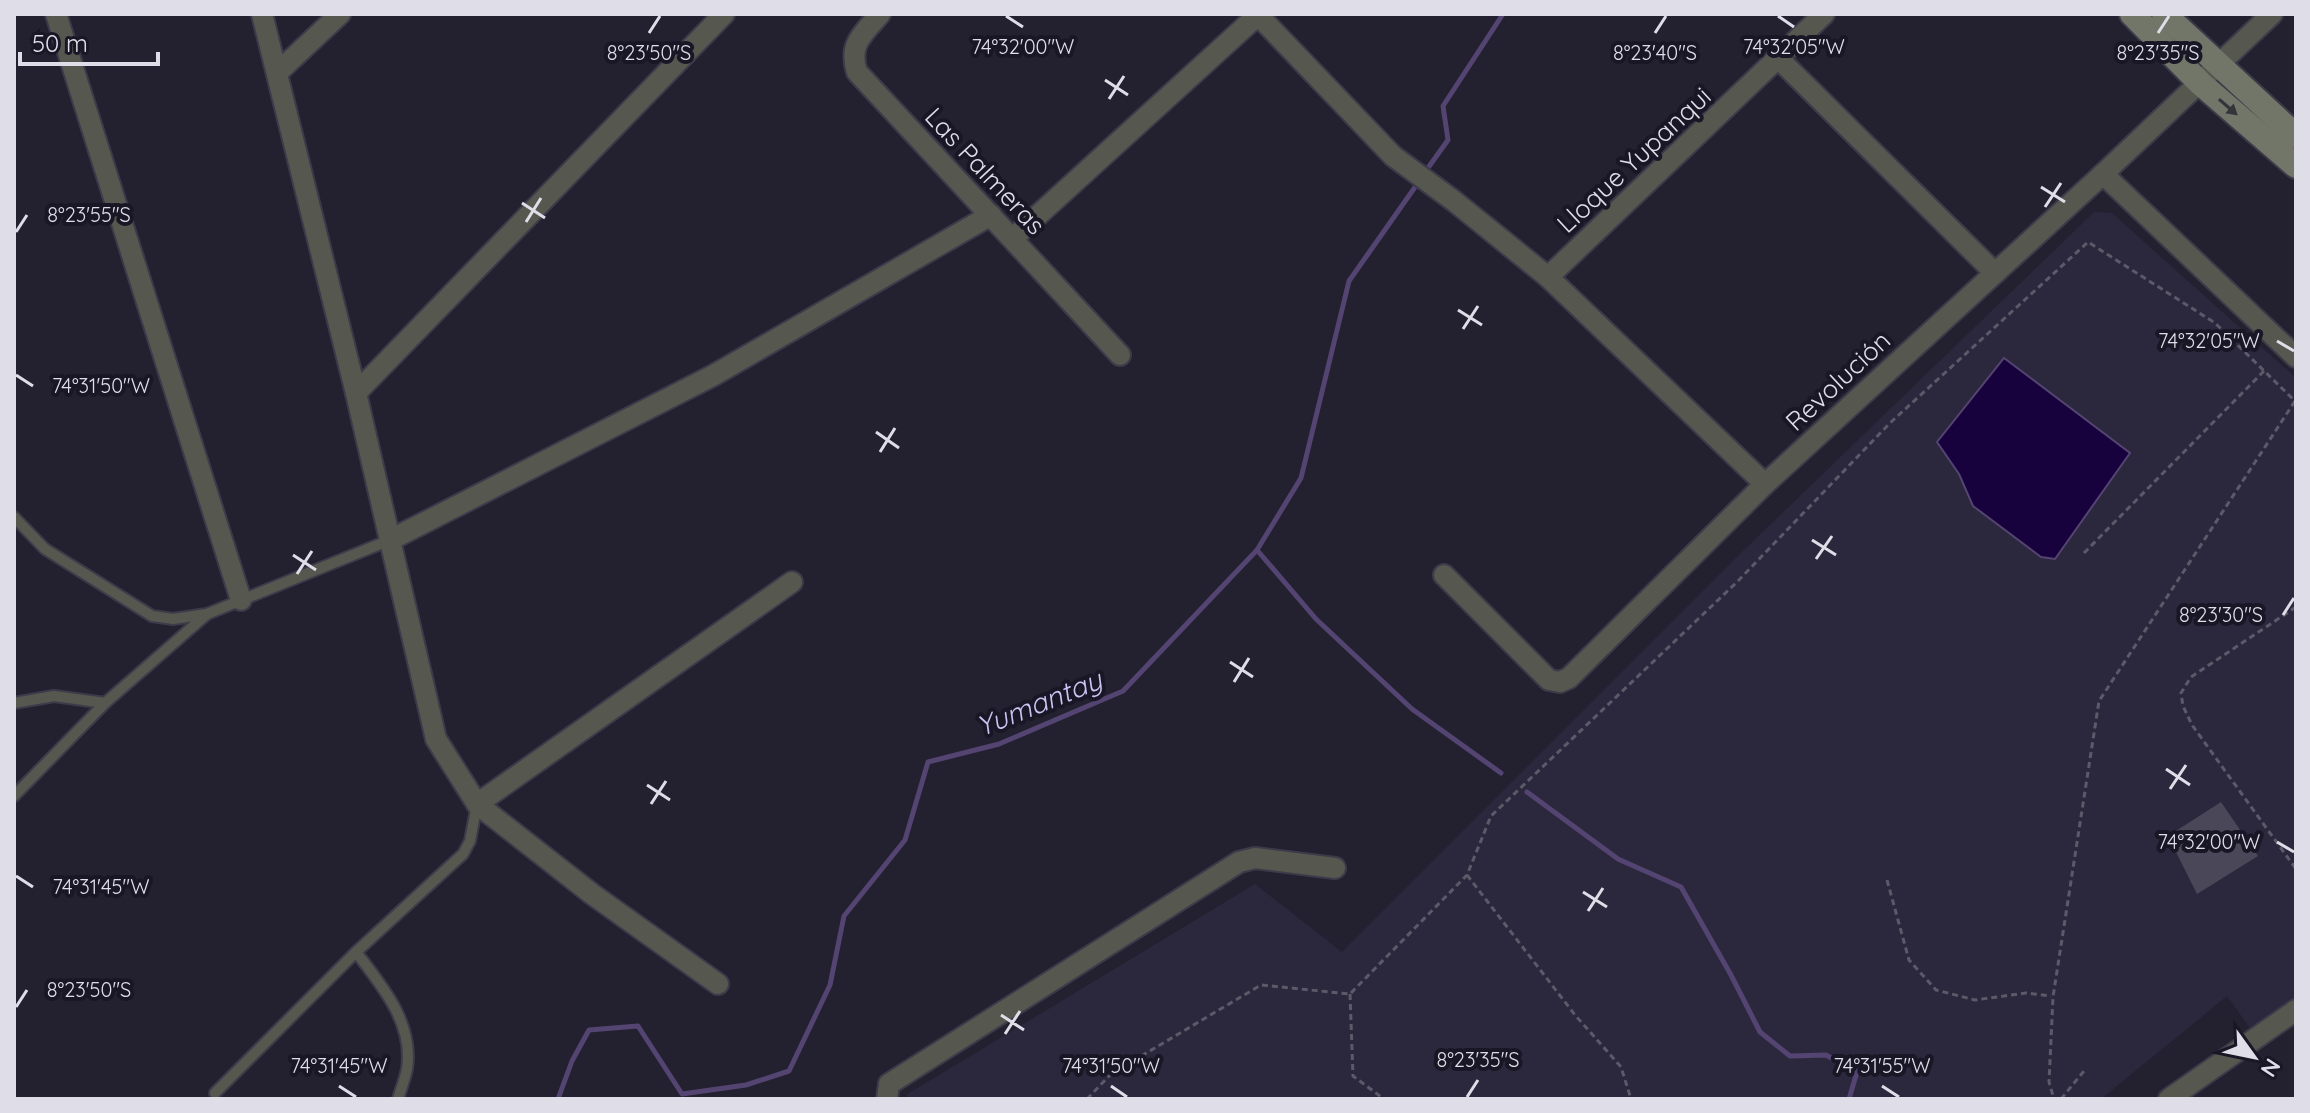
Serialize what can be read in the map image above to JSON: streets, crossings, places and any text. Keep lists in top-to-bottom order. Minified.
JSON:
{"streets":{"street":["Lloque Yupanqui","Las Palmeras","Revolución"]},"water":["Yumantay"],"scale_bar":"50 m","north":"bottom right","coordinates":["74°32'00\"W","74°32'05\"W","8°23'40\"S","8°23'35\"S","8°23'50\"S","8°23'55\"S","74°31'50\"W","8°23'30\"S","74°31'45\"W","74°31'55\"W"]}
